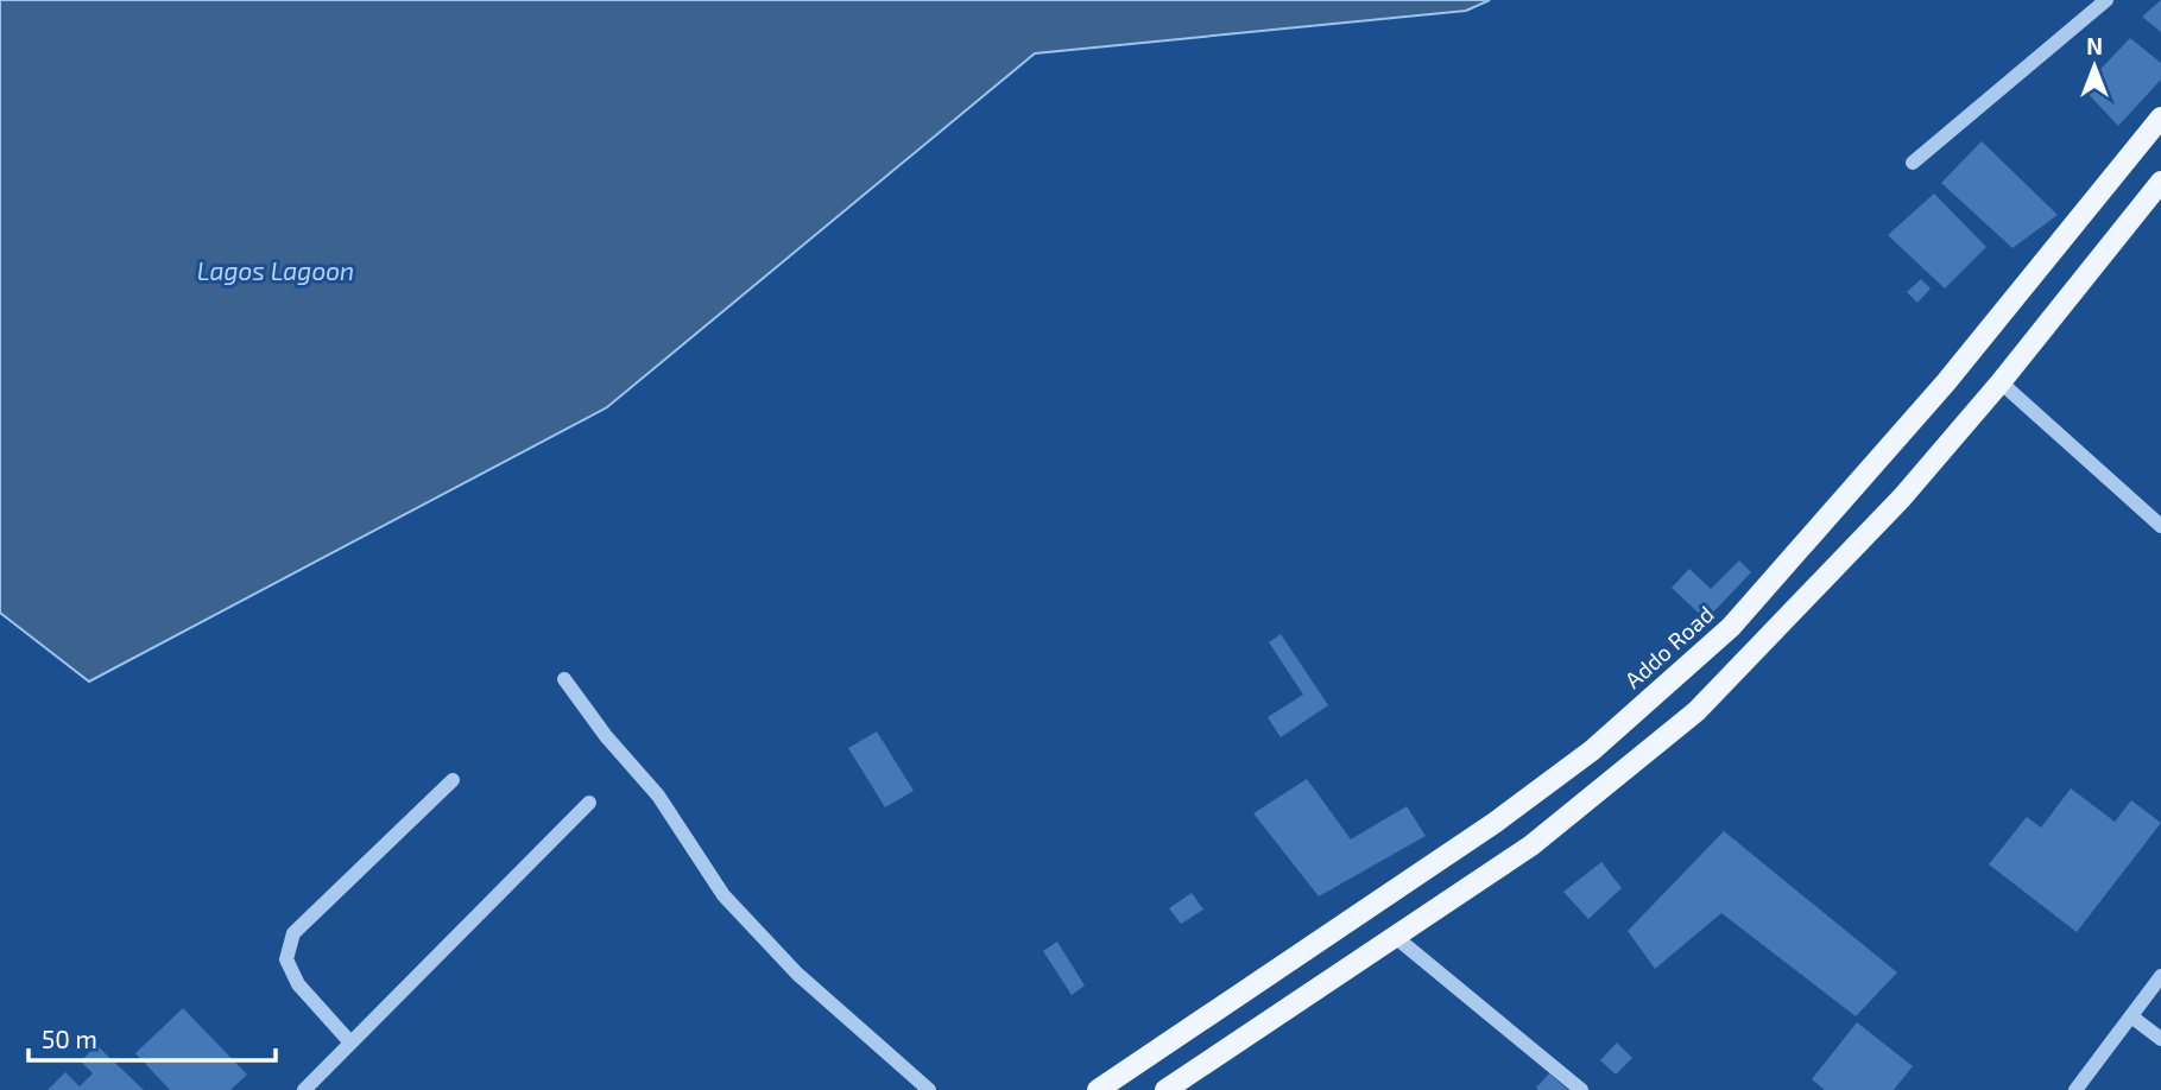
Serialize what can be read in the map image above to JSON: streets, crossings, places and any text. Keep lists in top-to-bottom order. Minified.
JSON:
{"streets":{"main road":["Addo Road"]},"water":["Lagos Lagoon"],"scale_bar":"50 m","north":"top"}
